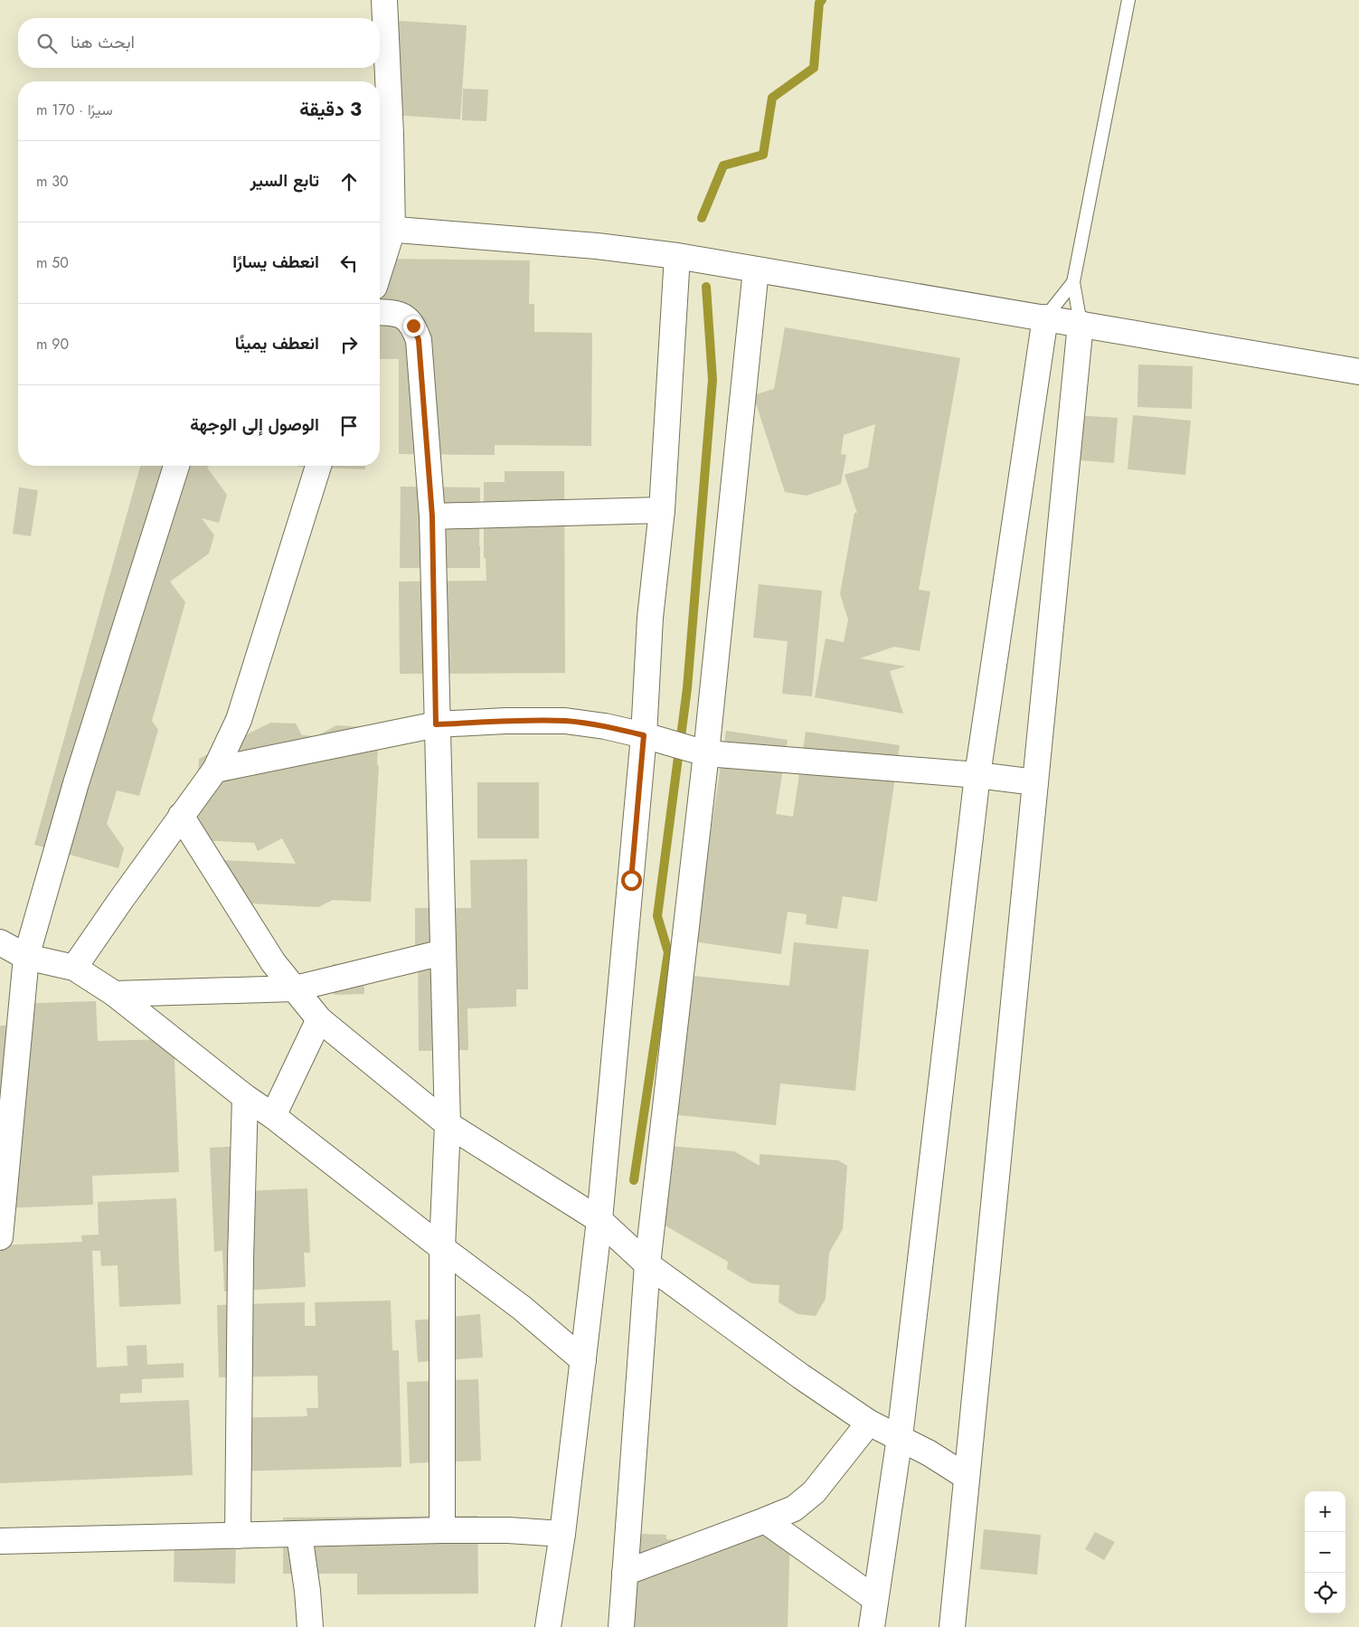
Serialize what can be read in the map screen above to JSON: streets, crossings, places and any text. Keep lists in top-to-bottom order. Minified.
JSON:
{"page":{"search":"ابحث هنا","heading":["3 دقيقة","سيرًا · 170 m"],"list":[["تابع السير","30 m"],["انعطف يسارًا","50 m"],["انعطف يمينًا","90 m"],"الوصول إلى الوجهة"],"map_buttons":["+","−"]}}
